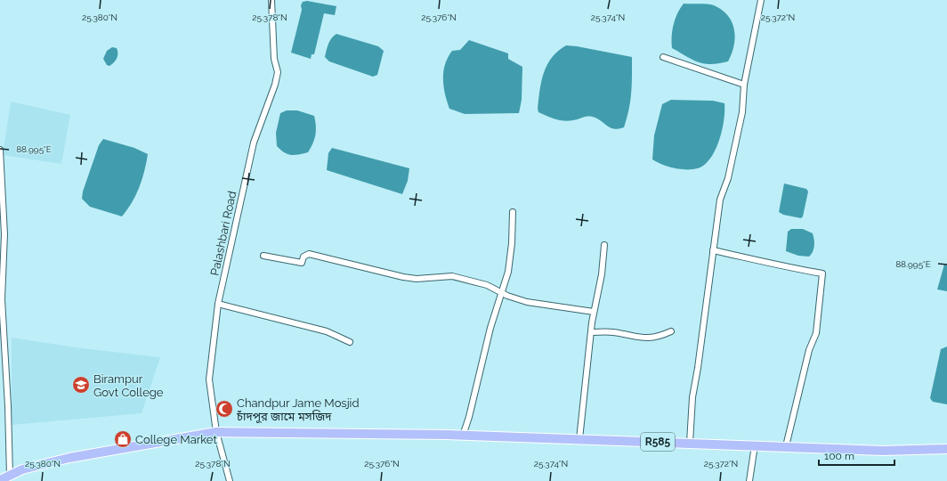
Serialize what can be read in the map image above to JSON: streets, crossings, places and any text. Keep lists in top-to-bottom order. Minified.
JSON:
{"streets":{"main road":["R585"],"street":["Palashbari Road"]},"crossings":[["Palashbari Road","R585"]],"places":{"school or university":["Birampur Govt College"],"mosque":["Chandpur Jame Mosjid চাঁদপুর জামে মসজিদ"],"shop":["College Market"]},"scale_bar":"100 m","coordinates":["25.380°N","25.378°N","25.376°N","25.374°N","25.372°N","88.995°E"]}
